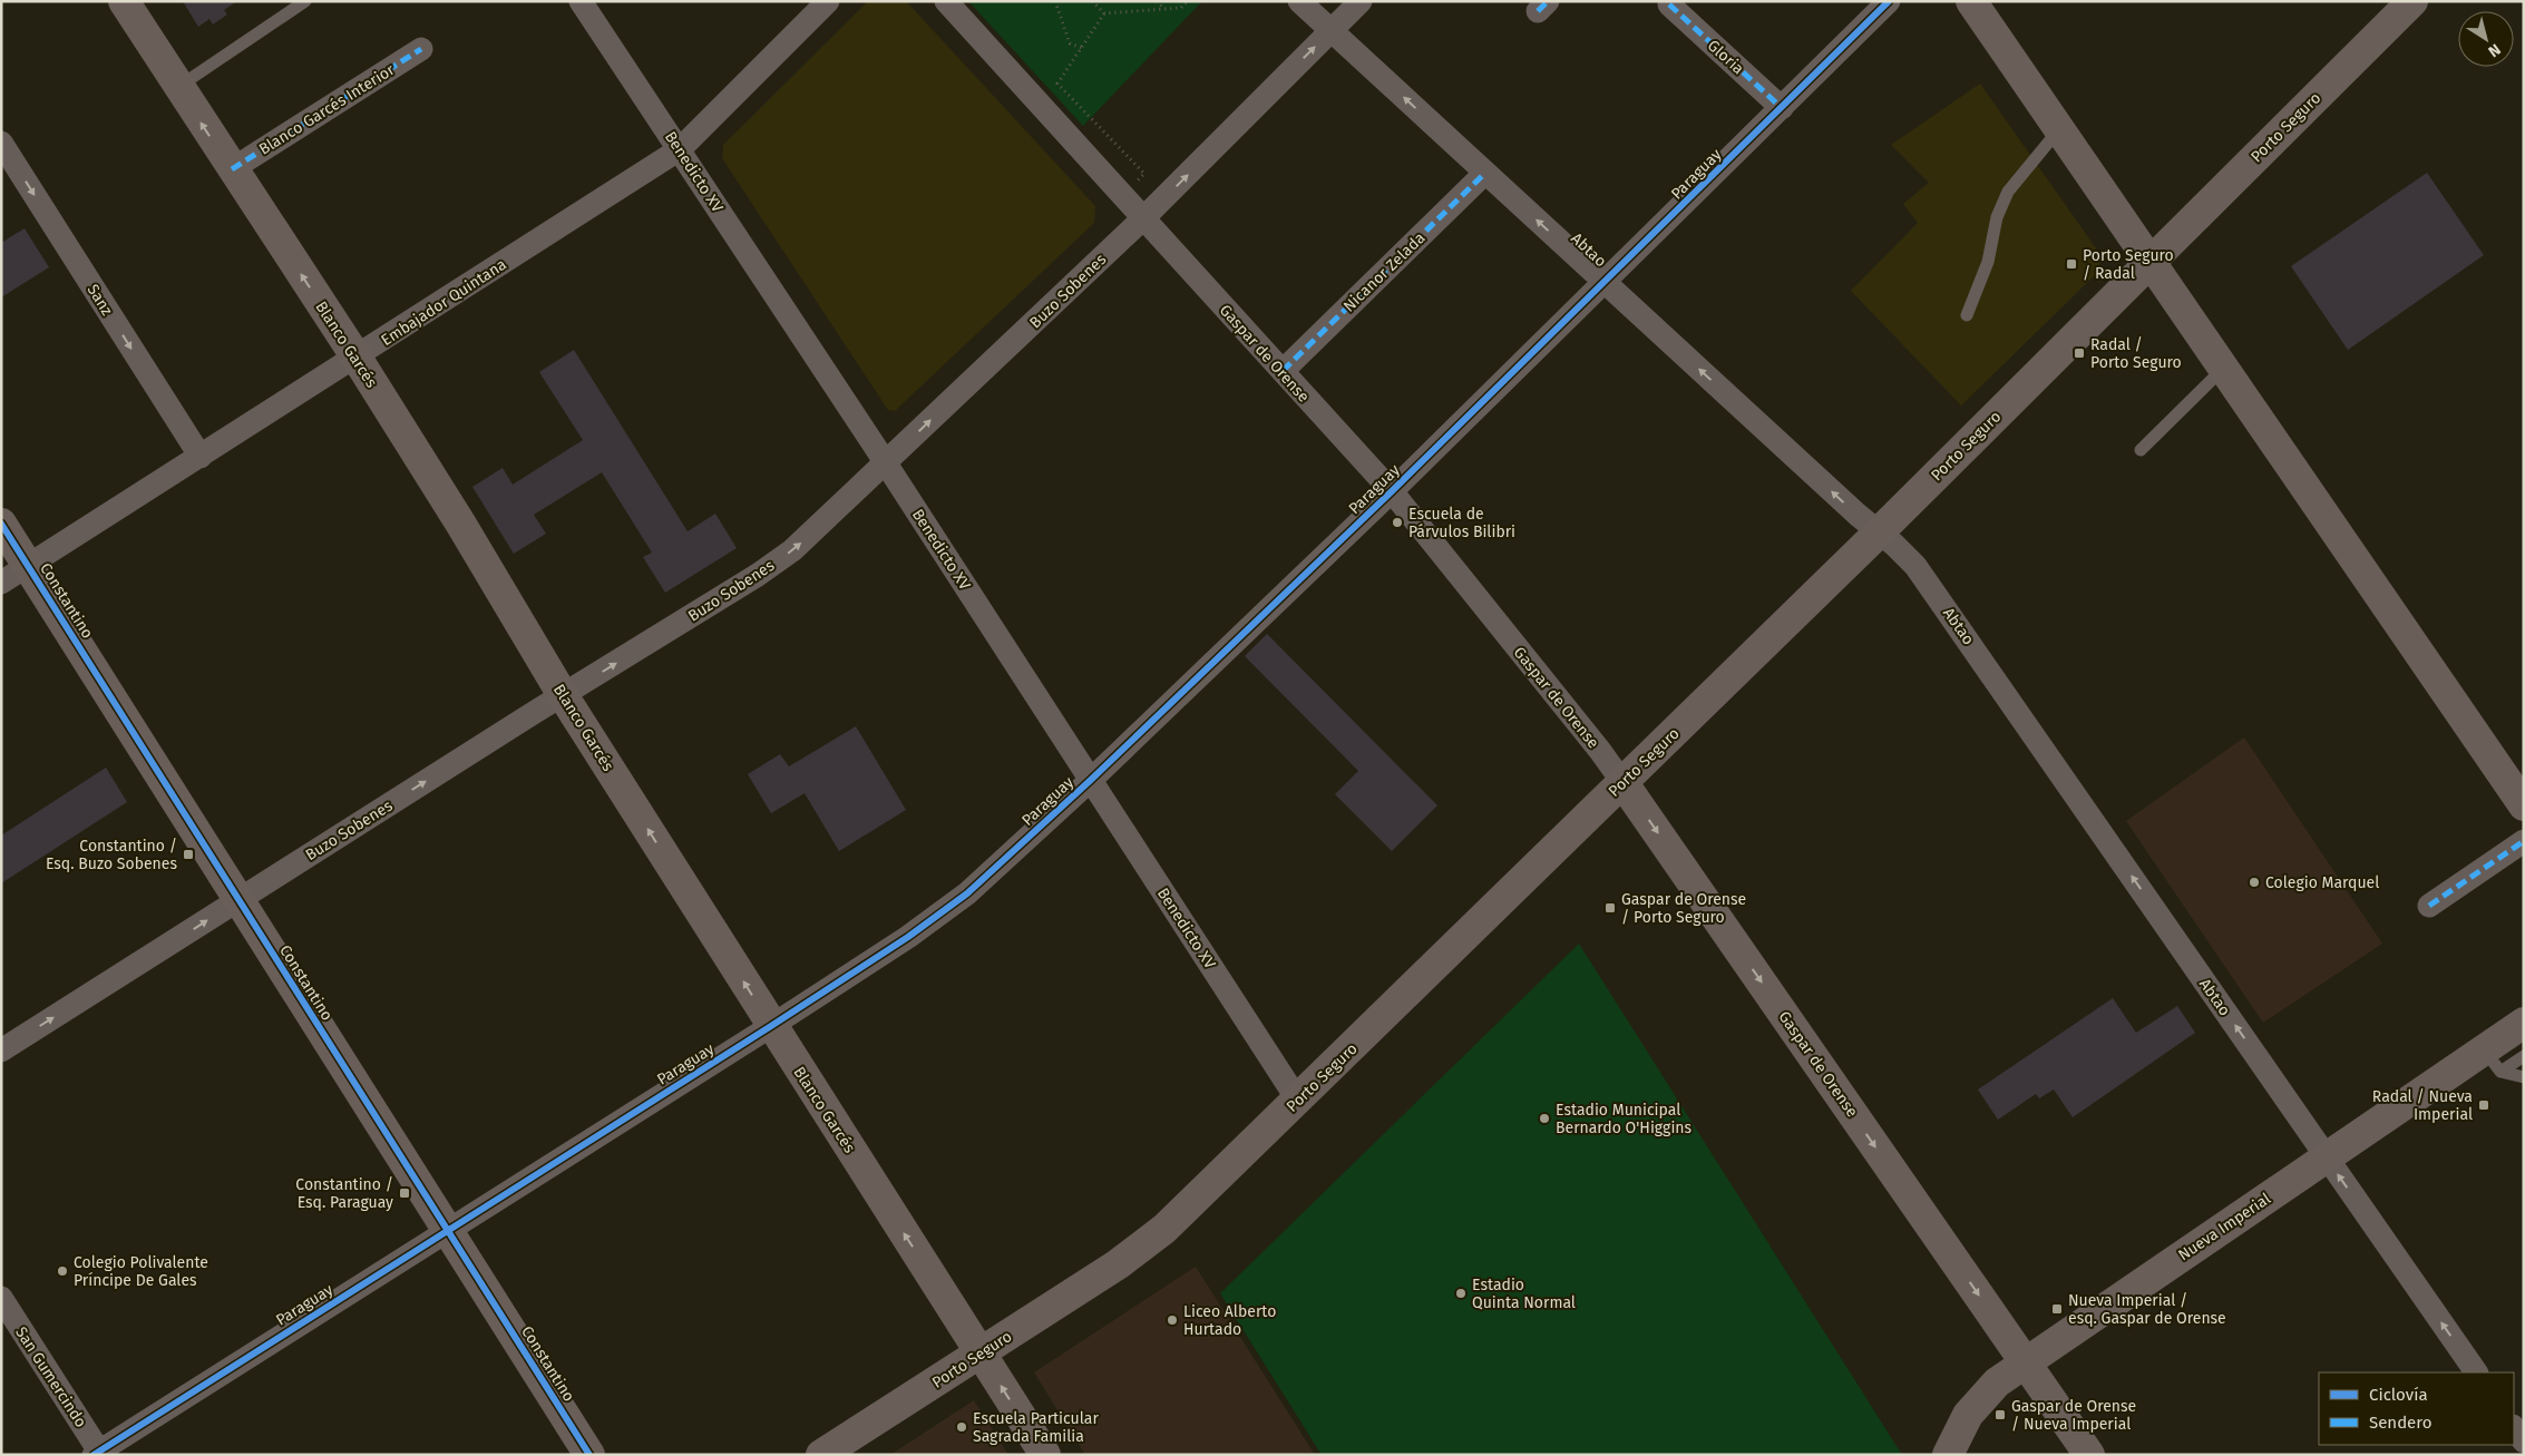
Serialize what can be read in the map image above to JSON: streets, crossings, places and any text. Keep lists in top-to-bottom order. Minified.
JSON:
{"streets":{"street":["Gloria","Blanco Garcés Interior","Porto Seguro","Benedicto XV","Paraguay","Abtao","Nicanor Zelada","Buzo Sobenes","Sanz","Embajador Quintana","Blanco Garcés","Gaspar de Orense","Constantino","Nueva Imperial","San Gumercindo"]},"crossings":[["Gloria","Paraguay"],["Blanco Garcés Interior","Blanco Garcés"],["Porto Seguro","Benedicto XV"],["Porto Seguro","Abtao"],["Porto Seguro","Blanco Garcés"],["Porto Seguro","Gaspar de Orense"],["Benedicto XV","Paraguay"],["Benedicto XV","Buzo Sobenes"],["Benedicto XV","Embajador Quintana"],["Paraguay","Abtao"],["Paraguay","Blanco Garcés"],["Paraguay","Gaspar de Orense"],["Paraguay","Constantino"],["Paraguay","San Gumercindo"],["Abtao","Nicanor Zelada"],["Abtao","Buzo Sobenes"],["Abtao","Nueva Imperial"],["Nicanor Zelada","Gaspar de Orense"],["Buzo Sobenes","Blanco Garcés"],["Buzo Sobenes","Gaspar de Orense"],["Buzo Sobenes","Constantino"],["Sanz","Embajador Quintana"],["Embajador Quintana","Blanco Garcés"],["Embajador Quintana","Constantino"],["Gaspar de Orense","Nueva Imperial"]],"one_way":["Abtao","Buzo Sobenes","Sanz","Blanco Garcés","Gaspar de Orense"],"places":{"transit":["Porto Seguro / Radal","Radal / Porto Seguro","Constantino / Esq. Buzo Sobenes","Gaspar de Orense / Porto Seguro","Radal / Nueva Imperial","Constantino / Esq. Paraguay","Nueva Imperial / esq. Gaspar de Orense","Gaspar de Orense / Nueva Imperial"],"other":["Escuela de Párvulos Bilibri","Colegio Marquel","Estadio Municipal Bernardo O'Higgins","Colegio Polivalente Príncipe De Gales","Estadio Quinta Normal","Liceo Alberto Hurtado","Escuela Particular Sagrada Familia"]},"legend":["Ciclovía","Sendero"],"north":"bottom right"}
